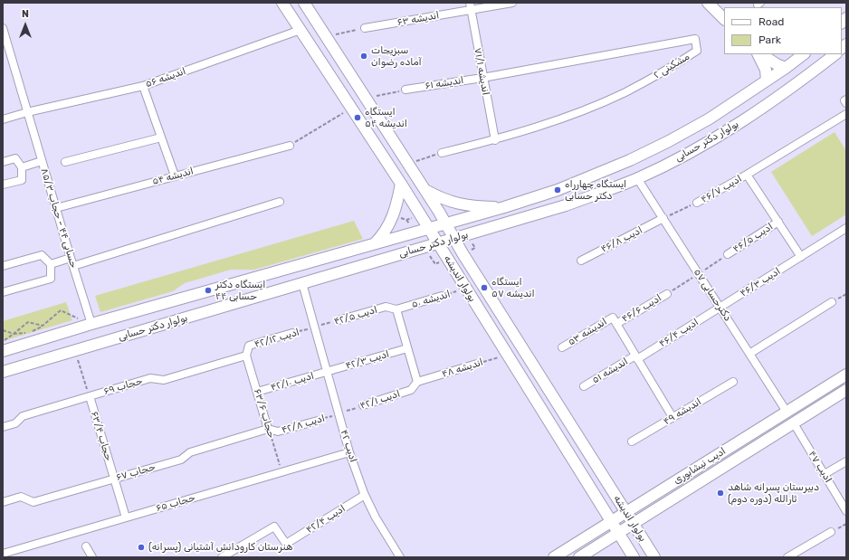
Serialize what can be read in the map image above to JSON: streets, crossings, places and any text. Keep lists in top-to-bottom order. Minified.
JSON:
{"streets":{"main road":["بولوار دکتر حسابی","بولوار اندیشه","ادیب نیشابوری"],"street":["اندیشه ۶۳","مشکینی ۲","اندیشه ۷۱/۱","اندیشه ۵۶","اندیشه ۶۱","اندیشه ۵۴","ادیب ۴۶/۷","حسابی ۴۴ - حجاب ۸۵/۳","ادیب ۴۶/۵","ادیب ۴۶/۸","ادیب ۴۶/۳","دکترحسابی ۵۷","اندیشه ۵۰","ادیب ۴۶/۶","ادیب ۴۲/۵","اندیشه ۵۳","ادیب ۴۶/۴","ادیب ۴۲/۱۲","ادیب ۴۲/۳","اندیشه ۴۸","اندیشه ۵۱","ادیب ۴۲/۱۰","حجاب ۶۹","ادیب ۴۲/۱","اندیشه ۴۹","حجاب ۶۳/۶","ادیب ۴۲/۸","حجاب ۶۳/۴","ادیب ۴۲","ادیب ۴۷","حجاب ۶۷","حجاب ۶۵","ادیب ۴۲/۴"]},"crossings":[["اندیشه ۶۳","اندیشه ۷۱/۱"],["مشکینی ۲","اندیشه ۷۱/۱"],["مشکینی ۲","اندیشه ۶۱"],["اندیشه ۷۱/۱","اندیشه ۶۱"],["اندیشه ۵۶","حسابی ۴۴ - حجاب ۸۵/۳"],["اندیشه ۵۶","بولوار اندیشه"],["بولوار دکتر حسابی","حسابی ۴۴ - حجاب ۸۵/۳"],["بولوار دکتر حسابی","بولوار اندیشه"],["بولوار دکتر حسابی","دکترحسابی ۵۷"],["بولوار دکتر حسابی","ادیب ۴۲"],["اندیشه ۵۴","حسابی ۴۴ - حجاب ۸۵/۳"],["ادیب ۴۶/۸","دکترحسابی ۵۷"],["بولوار اندیشه","اندیشه ۵۰"],["بولوار اندیشه","اندیشه ۴۸"],["بولوار اندیشه","ادیب نیشابوری"],["ادیب ۴۶/۳","دکترحسابی ۵۷"],["ادیب ۴۶/۳","ادیب ۴۶/۴"],["دکترحسابی ۵۷","ادیب ۴۶/۴"],["دکترحسابی ۵۷","ادیب نیشابوری"],["اندیشه ۵۰","ادیب ۴۲/۵"],["ادیب ۴۶/۶","اندیشه ۵۳"],["ادیب ۴۲/۵","ادیب ۴۲/۱۲"],["ادیب ۴۲/۵","ادیب ۴۲"],["ادیب ۴۶/۴","اندیشه ۵۱"],["ادیب ۴۲/۱۲","حجاب ۶۹"],["ادیب ۴۲/۱۲","حجاب ۶۳/۶"],["ادیب ۴۲/۱۲","ادیب ۴۲"],["ادیب ۴۲/۳","ادیب ۴۲/۱۰"],["ادیب ۴۲/۳","ادیب ۴۲"],["اندیشه ۴۸","ادیب ۴۲/۱"],["ادیب ۴۲/۱۰","حجاب ۶۳/۶"],["ادیب ۴۲/۱۰","ادیب ۴۲"],["حجاب ۶۹","حجاب ۶۳/۶"],["حجاب ۶۹","حجاب ۶۳/۴"],["ادیب ۴۲/۱","ادیب ۴۲/۸"],["ادیب ۴۲/۱","ادیب ۴۲"],["حجاب ۶۳/۶","ادیب ۴۲/۸"],["حجاب ۶۳/۶","حجاب ۶۷"],["حجاب ۶۳/۶","حجاب ۶۵"],["ادیب ۴۲/۸","ادیب ۴۲"],["ادیب ۴۲/۸","حجاب ۶۷"],["حجاب ۶۳/۴","حجاب ۶۷"],["حجاب ۶۳/۴","حجاب ۶۵"],["ادیب ۴۲","حجاب ۶۵"],["ادیب ۴۲","ادیب ۴۲/۴"],["ادیب نیشابوری","ادیب ۴۷"]],"places":["سبزیجات آماده رضوان","ایستگاه اندیشه ۵۴","ایستگاه چهارراه دکتر حسابی","ایستگاه اندیشه ۵۷","ایستگاه دکتر حسابی ۴۴","دبیرستان پسرانه شاهد ثارالله (دوره دوم)","هنرستان کارودانش آشتیانی (پسرانه)"],"legend":["Road","Park"],"north":"top"}
